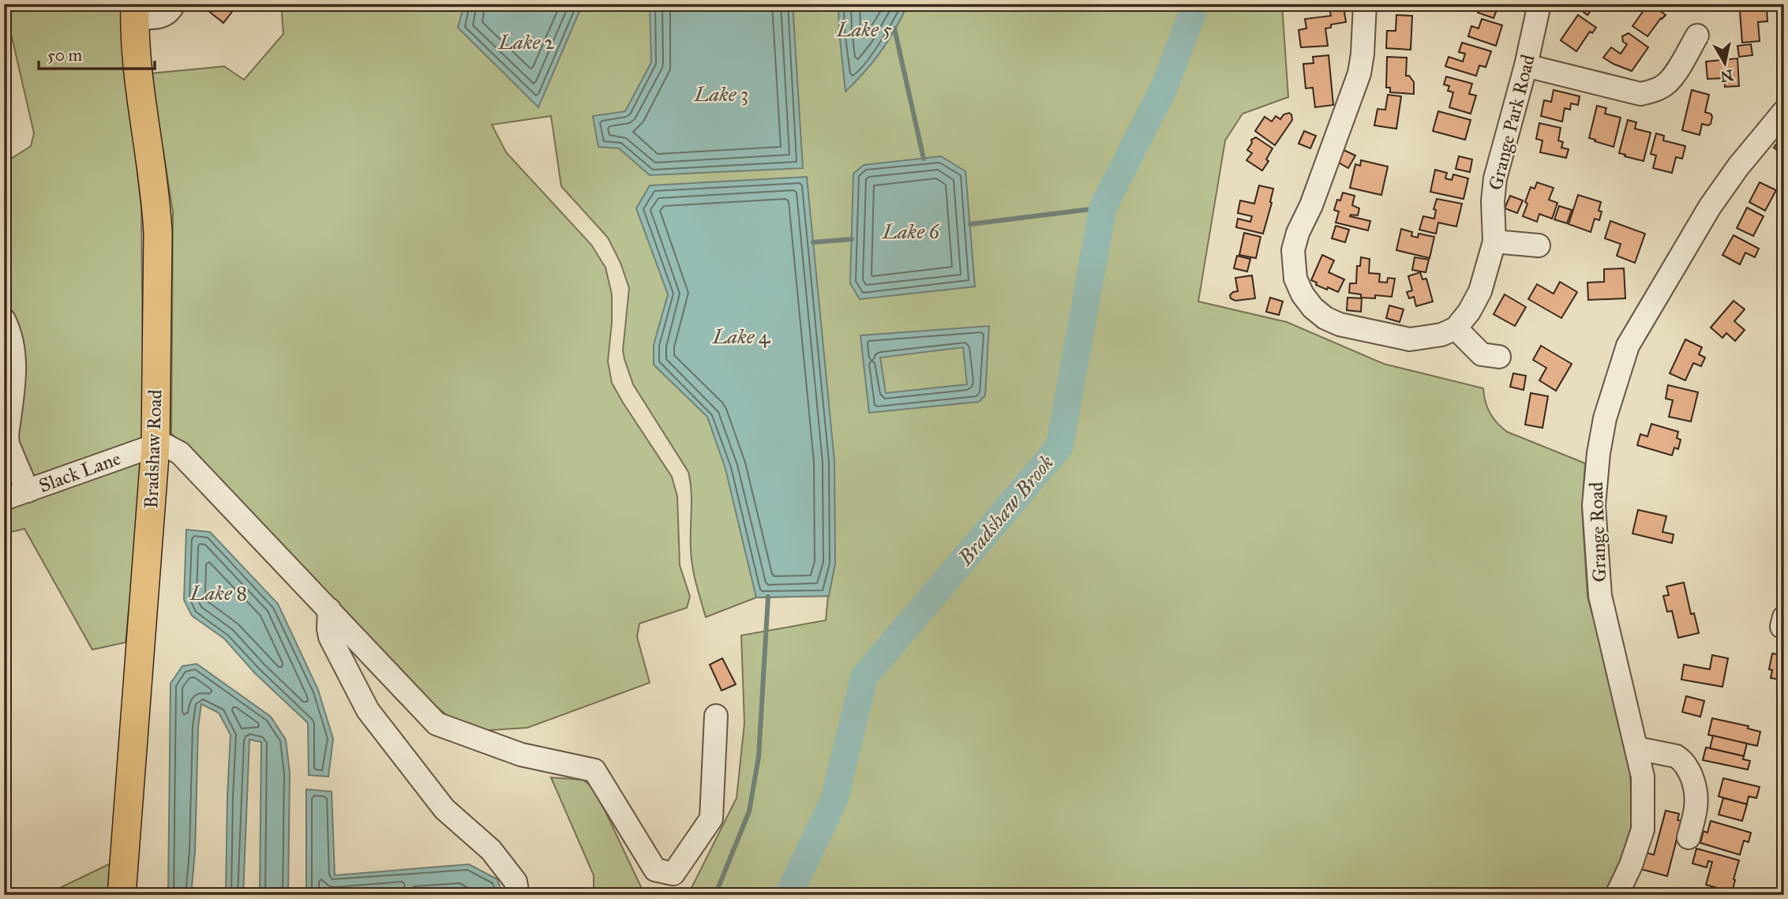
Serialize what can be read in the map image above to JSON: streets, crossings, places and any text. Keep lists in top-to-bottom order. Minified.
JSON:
{"streets":{"main road":["Bradshaw Road"],"street":["Grange Park Road","Slack Lane","Grange Road"]},"crossings":[["Bradshaw Road","Slack Lane"]],"water":["Lake 5","Lake 2","Lake 3","Lake 6","Lake 4","Bradshaw Brook","Lake 8"],"scale_bar":"50 m","north":"bottom"}
